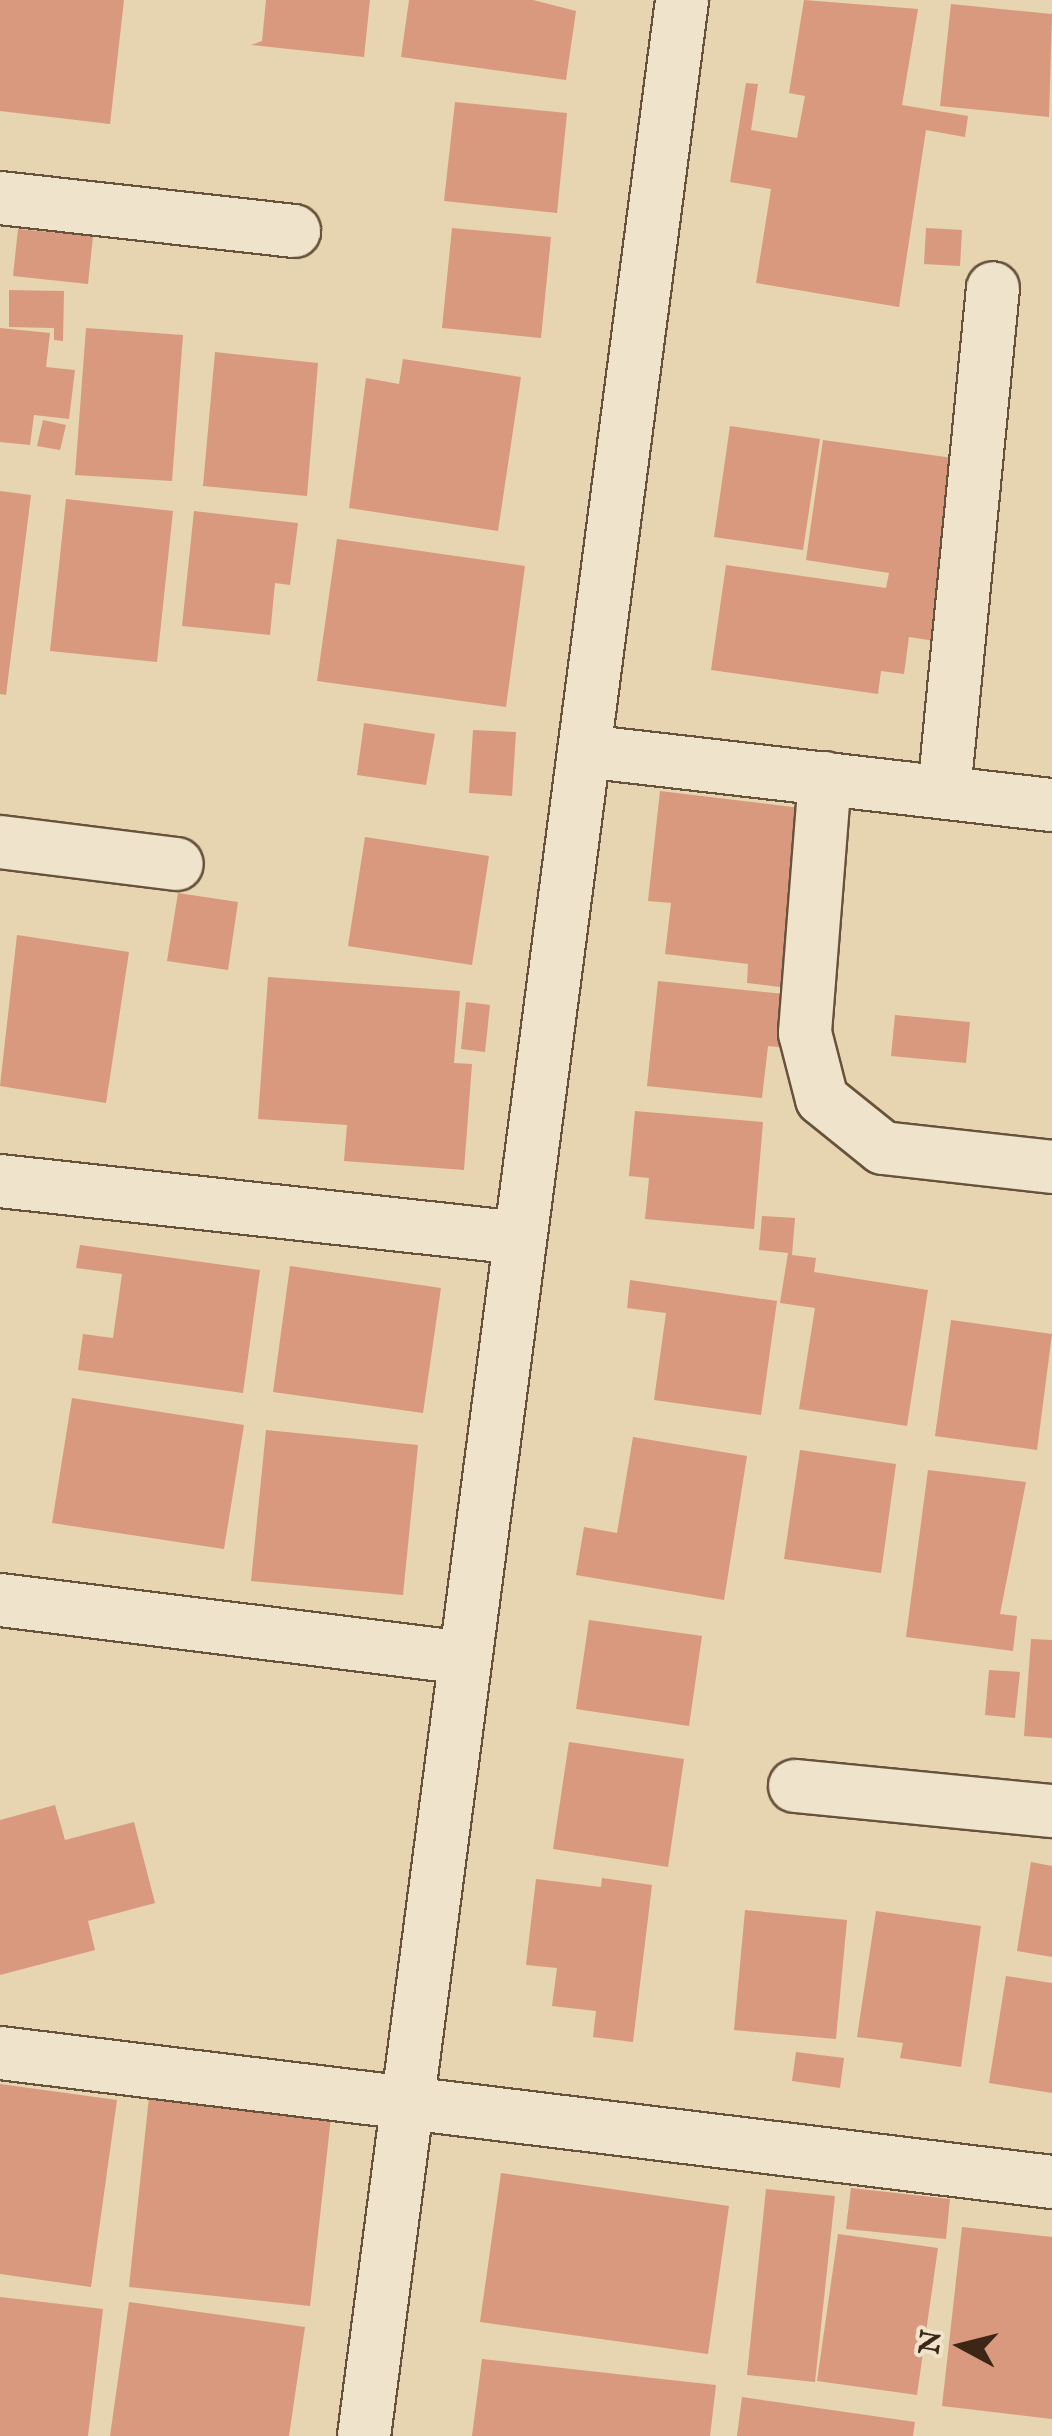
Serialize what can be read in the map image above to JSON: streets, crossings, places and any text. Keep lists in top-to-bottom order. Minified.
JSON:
{"north":"left"}
